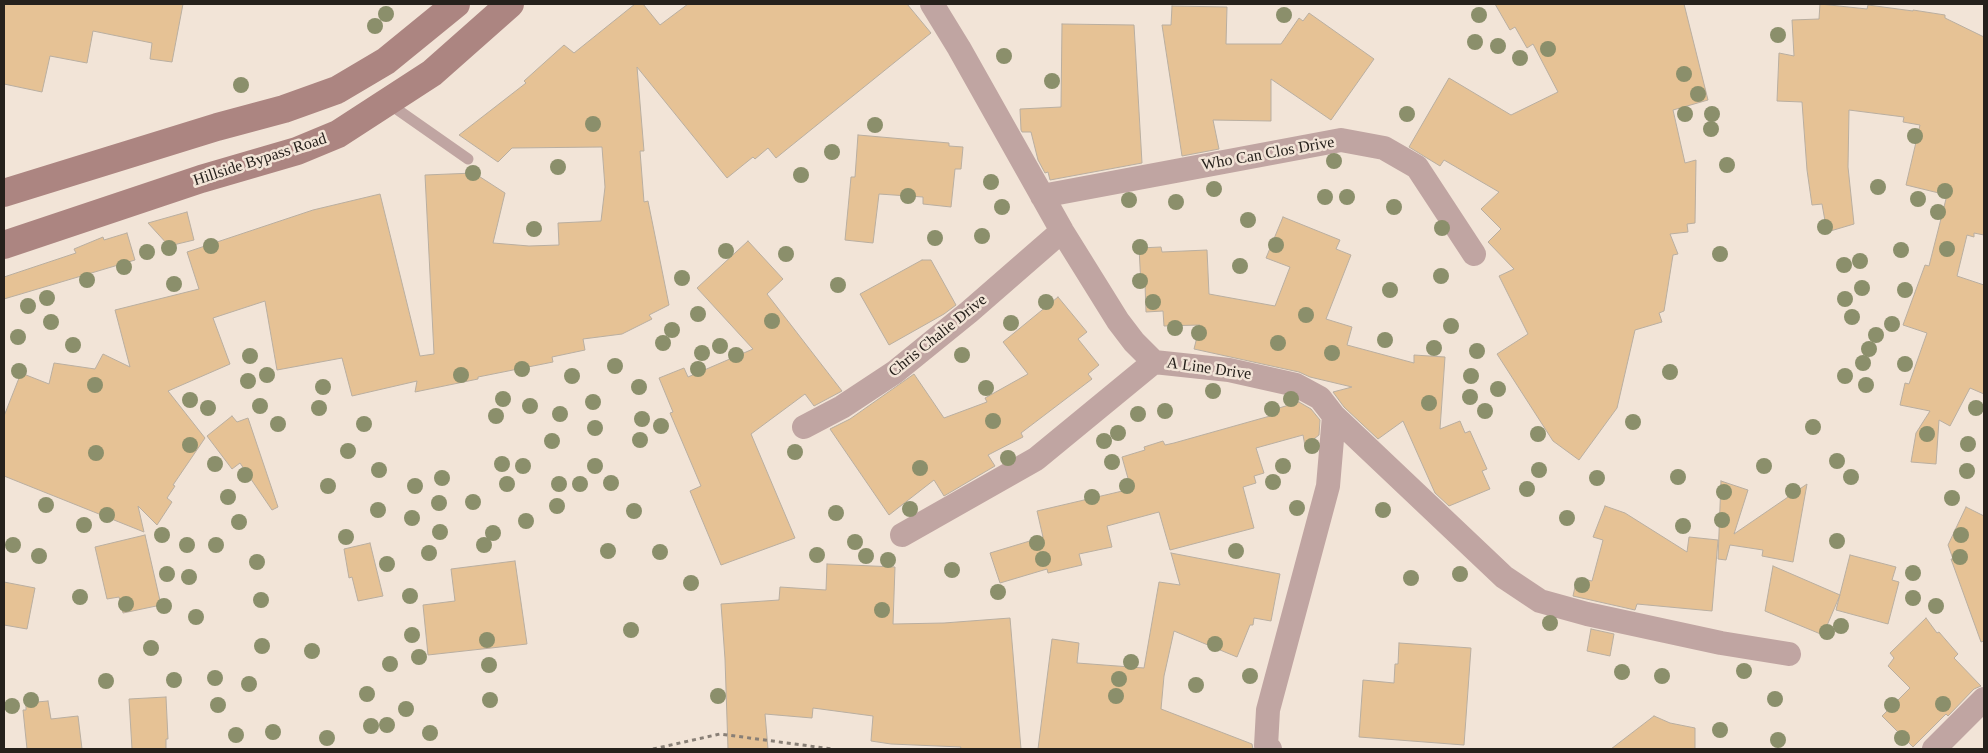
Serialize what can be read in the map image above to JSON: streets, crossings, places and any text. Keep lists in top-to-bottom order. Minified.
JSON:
{"streets":{"main road":["Hillside Bypass Road"],"street":["Who Can Clos Drive","Chris Chalie Drive","A Line Drive"]},"crossings":[["Who Can Clos Drive","A Line Drive"],["Chris Chalie Drive","A Line Drive"]]}
